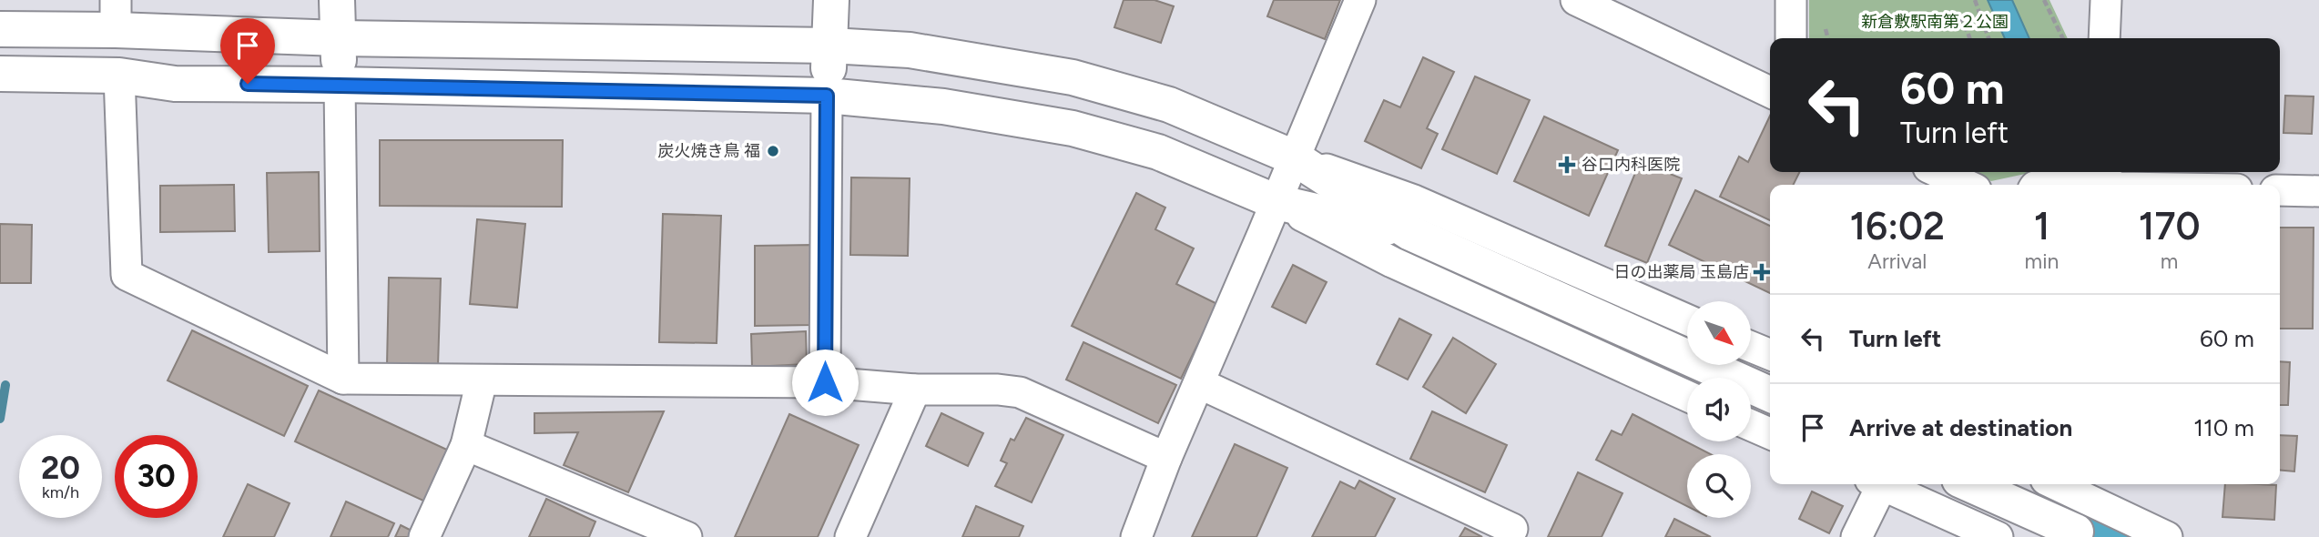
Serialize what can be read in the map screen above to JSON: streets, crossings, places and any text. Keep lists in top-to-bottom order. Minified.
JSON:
{"parks":["新倉敷駅南第２公園"],"places":{"other":["炭火焼き鳥 福"],"health":["谷口内科医院","日の出薬局 玉島店"]},"north":"bottom right","page":{"turn":["60 m","Turn left"],"eta":["16:02","Arrival","1","min","170","m"],"list":[{"name":"Turn left","value":"60 m"},{"name":"Arrive at destination","value":"110 m"}],"speed":"20 km/h","limit":"30"}}
